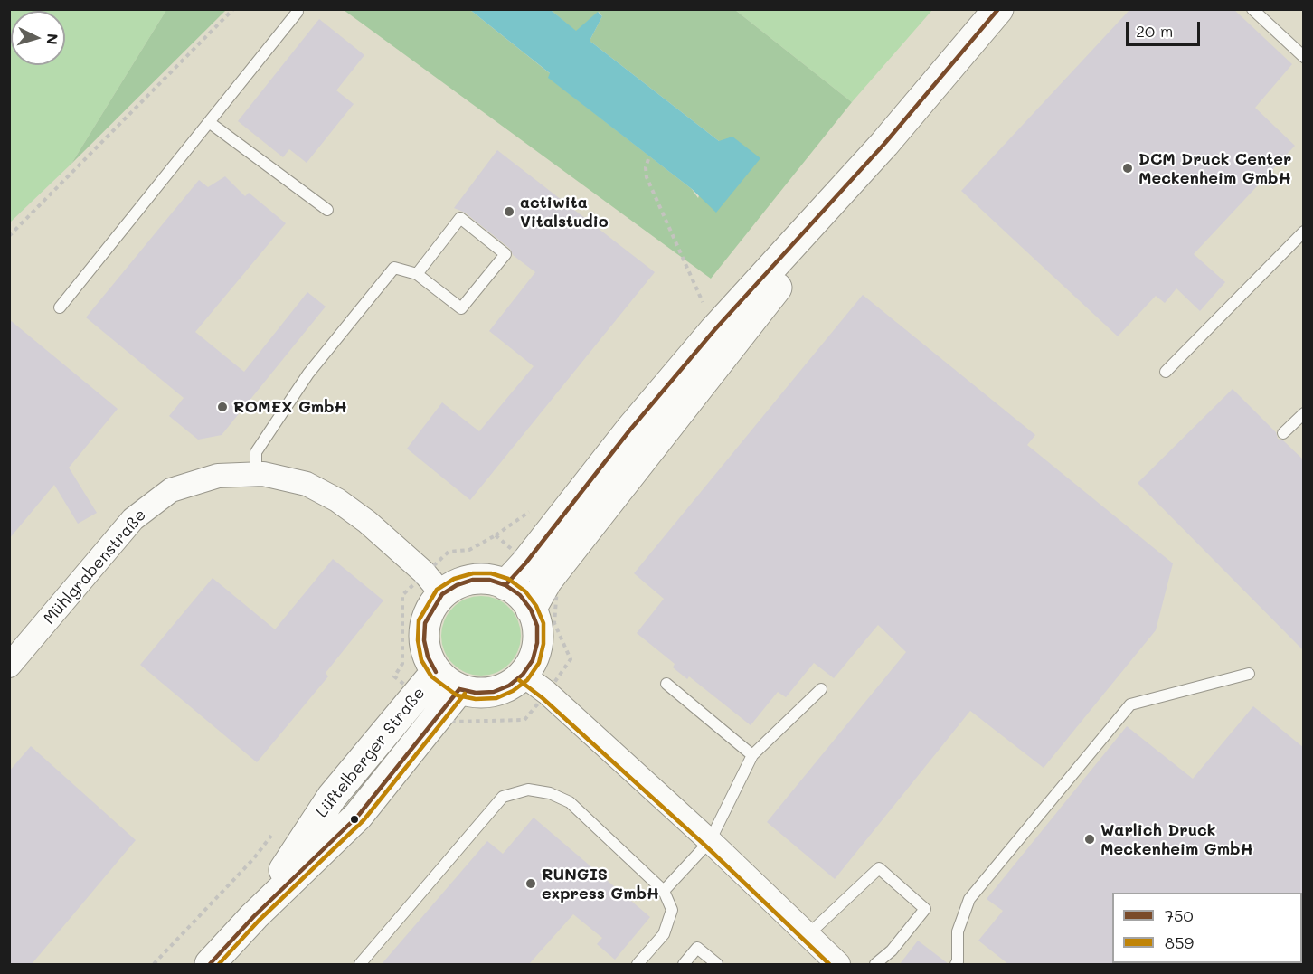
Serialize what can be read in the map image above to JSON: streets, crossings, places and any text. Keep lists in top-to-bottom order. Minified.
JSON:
{"streets":{"main road":["Lüftelberger Straße"],"street":["Mühlgrabenstraße"]},"crossings":[["Mühlgrabenstraße","Lüftelberger Straße"]],"places":["DCM Druck Center Meckenheim GmbH","actiwita Vitalstudio","ROMEX GmbH","Warlich Druck Meckenheim GmbH","RUNGIS express GmbH"],"lines":["transit line 750","transit line 859"],"legend":["750","859"],"scale_bar":"20 m","north":"right"}
